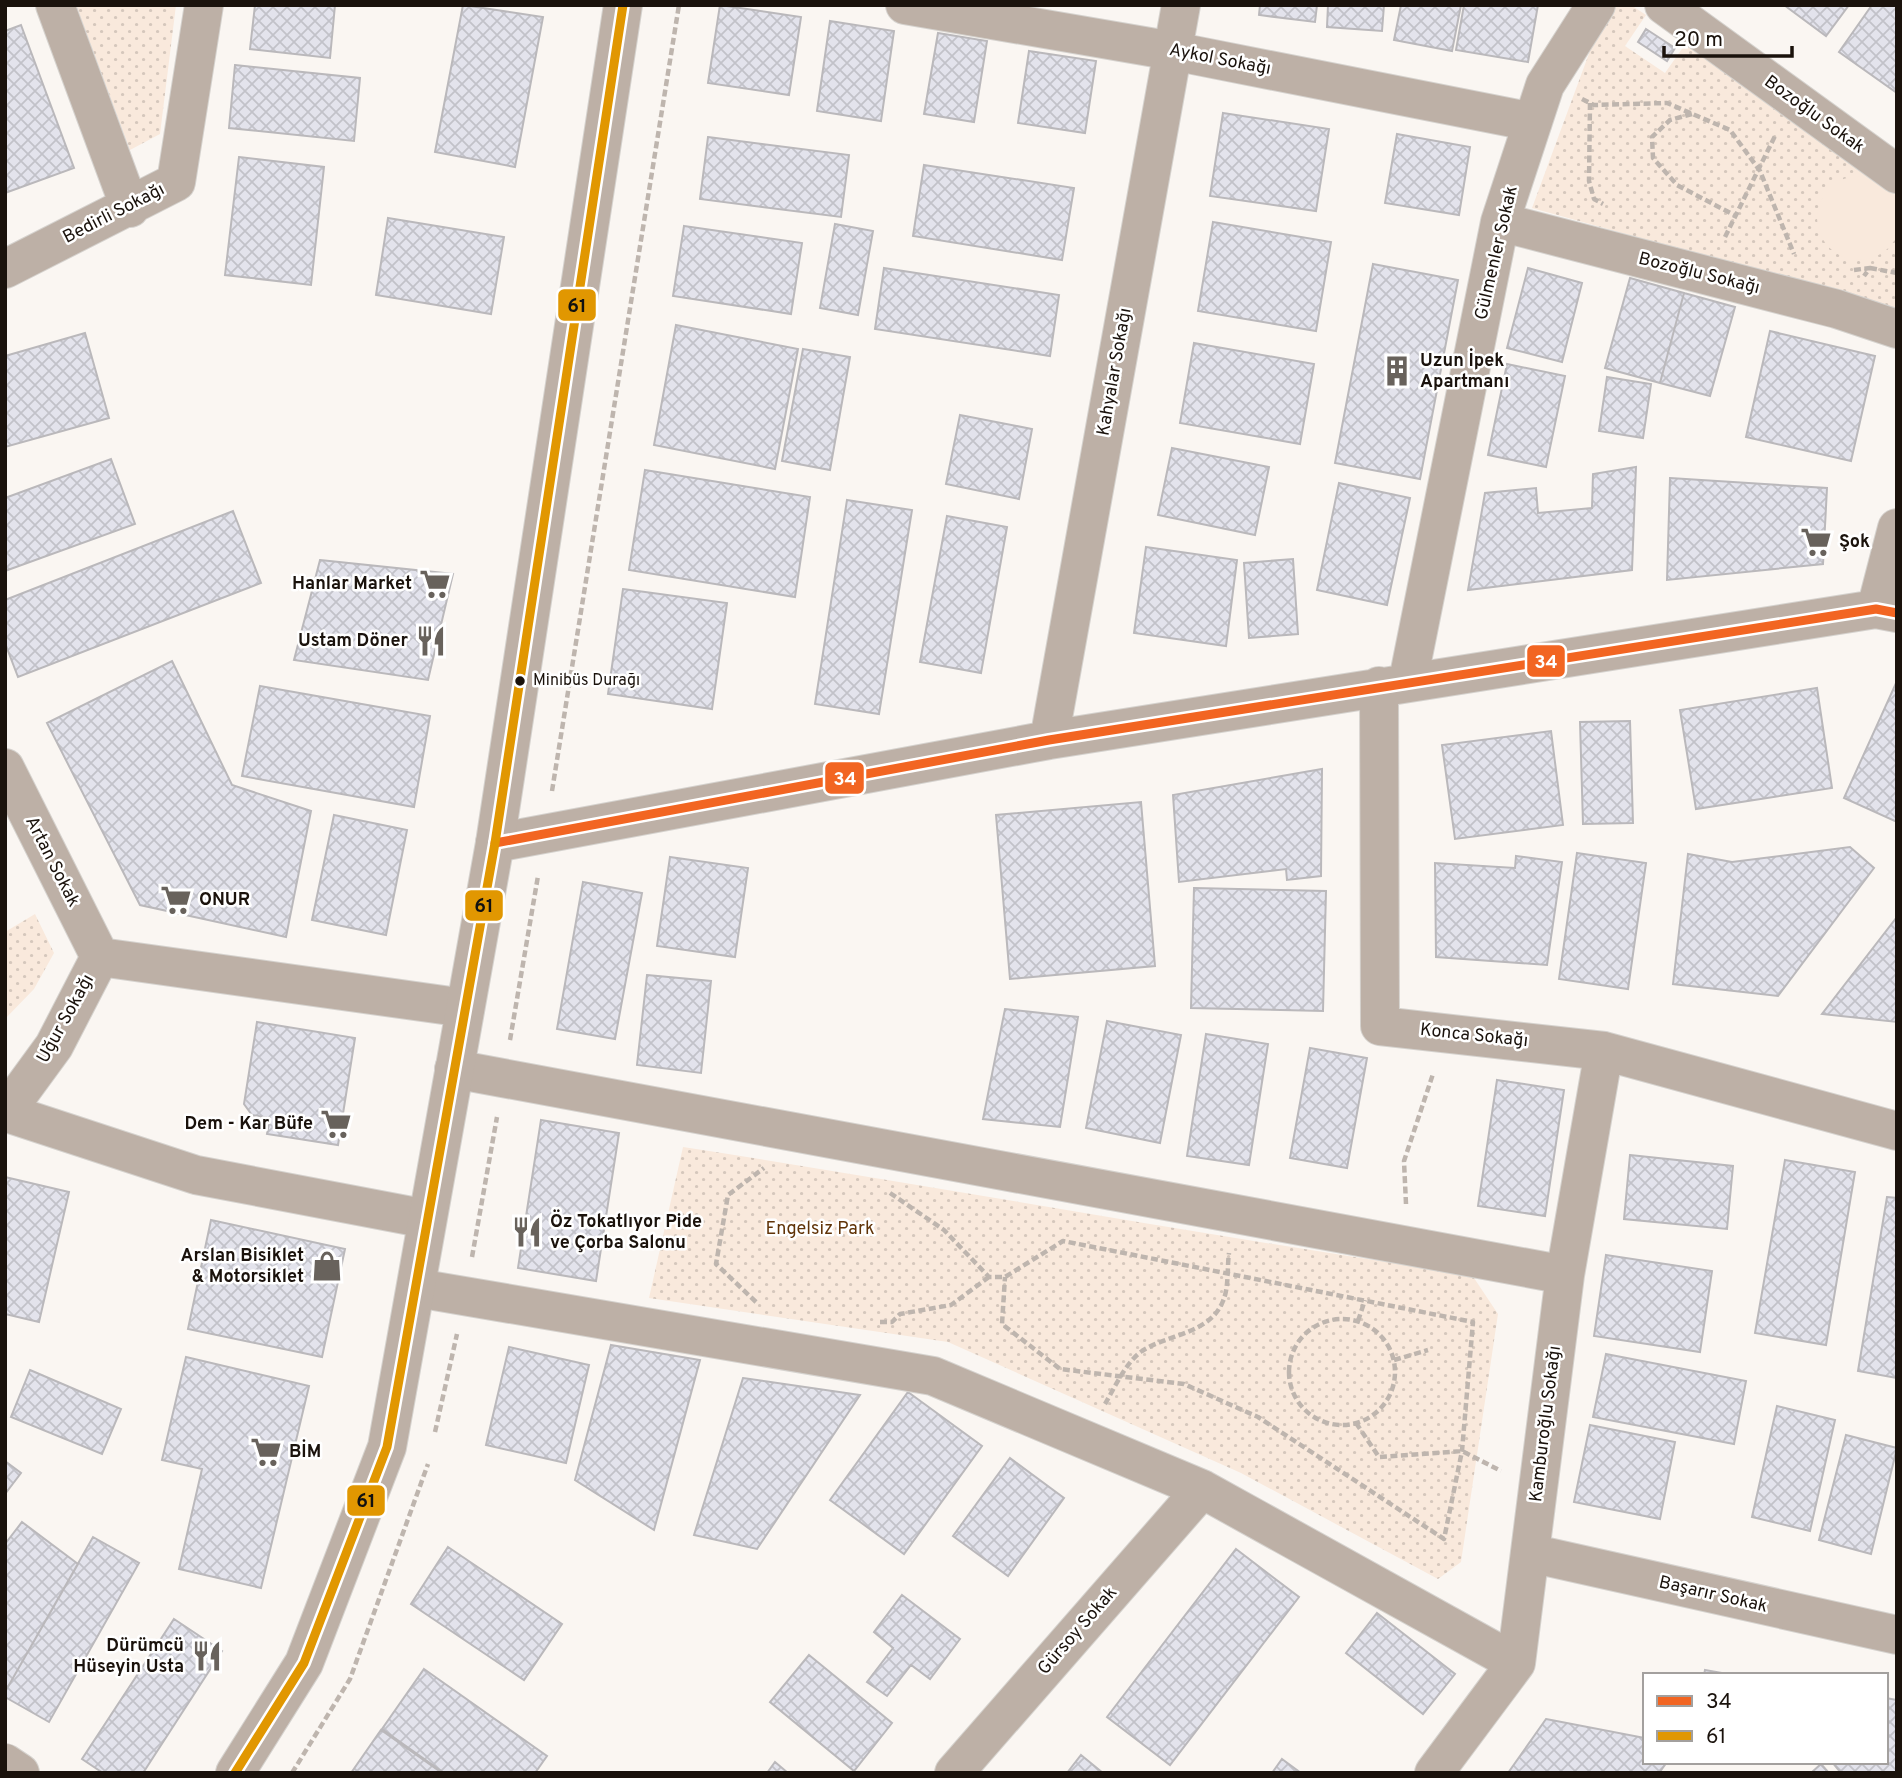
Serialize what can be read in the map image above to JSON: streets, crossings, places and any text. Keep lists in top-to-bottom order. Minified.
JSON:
{"streets":{"street":["Aykol Sokağı","Bozoğlu Sokak","Bedirli Sokağı","Gülmenler Sokak","Bozoğlu Sokağı","Kahyalar Sokağı","Artan Sokak","Uğur Sokağı","Konca Sokağı","Kamburoğlu Sokağı","Başarır Sokak","Gürsoy Sokak"]},"crossings":[["Aykol Sokağı","Gülmenler Sokak"],["Aykol Sokağı","Kahyalar Sokağı"],["Gülmenler Sokak","Bozoğlu Sokağı"],["Gülmenler Sokak","Konca Sokağı"],["Artan Sokak","Uğur Sokağı"],["Konca Sokağı","Kamburoğlu Sokağı"],["Kamburoğlu Sokağı","Başarır Sokak"]],"parks":["Engelsiz Park"],"places":{"building":["Uzun İpek Apartmanı"],"supermarket":["Şok","Hanlar Market","ONUR","Dem - Kar Büfe","BİM"],"restaurant":["Ustam Döner","Öz Tokatlıyor Pide ve Çorba Salonu","Dürümcü Hüseyin Usta"],"other":["Minibüs Durağı"],"shop":["Arslan Bisiklet & Motorsiklet"]},"lines":["transit line 61","transit line 34"],"legend":["34","61"],"scale_bar":"20 m"}
